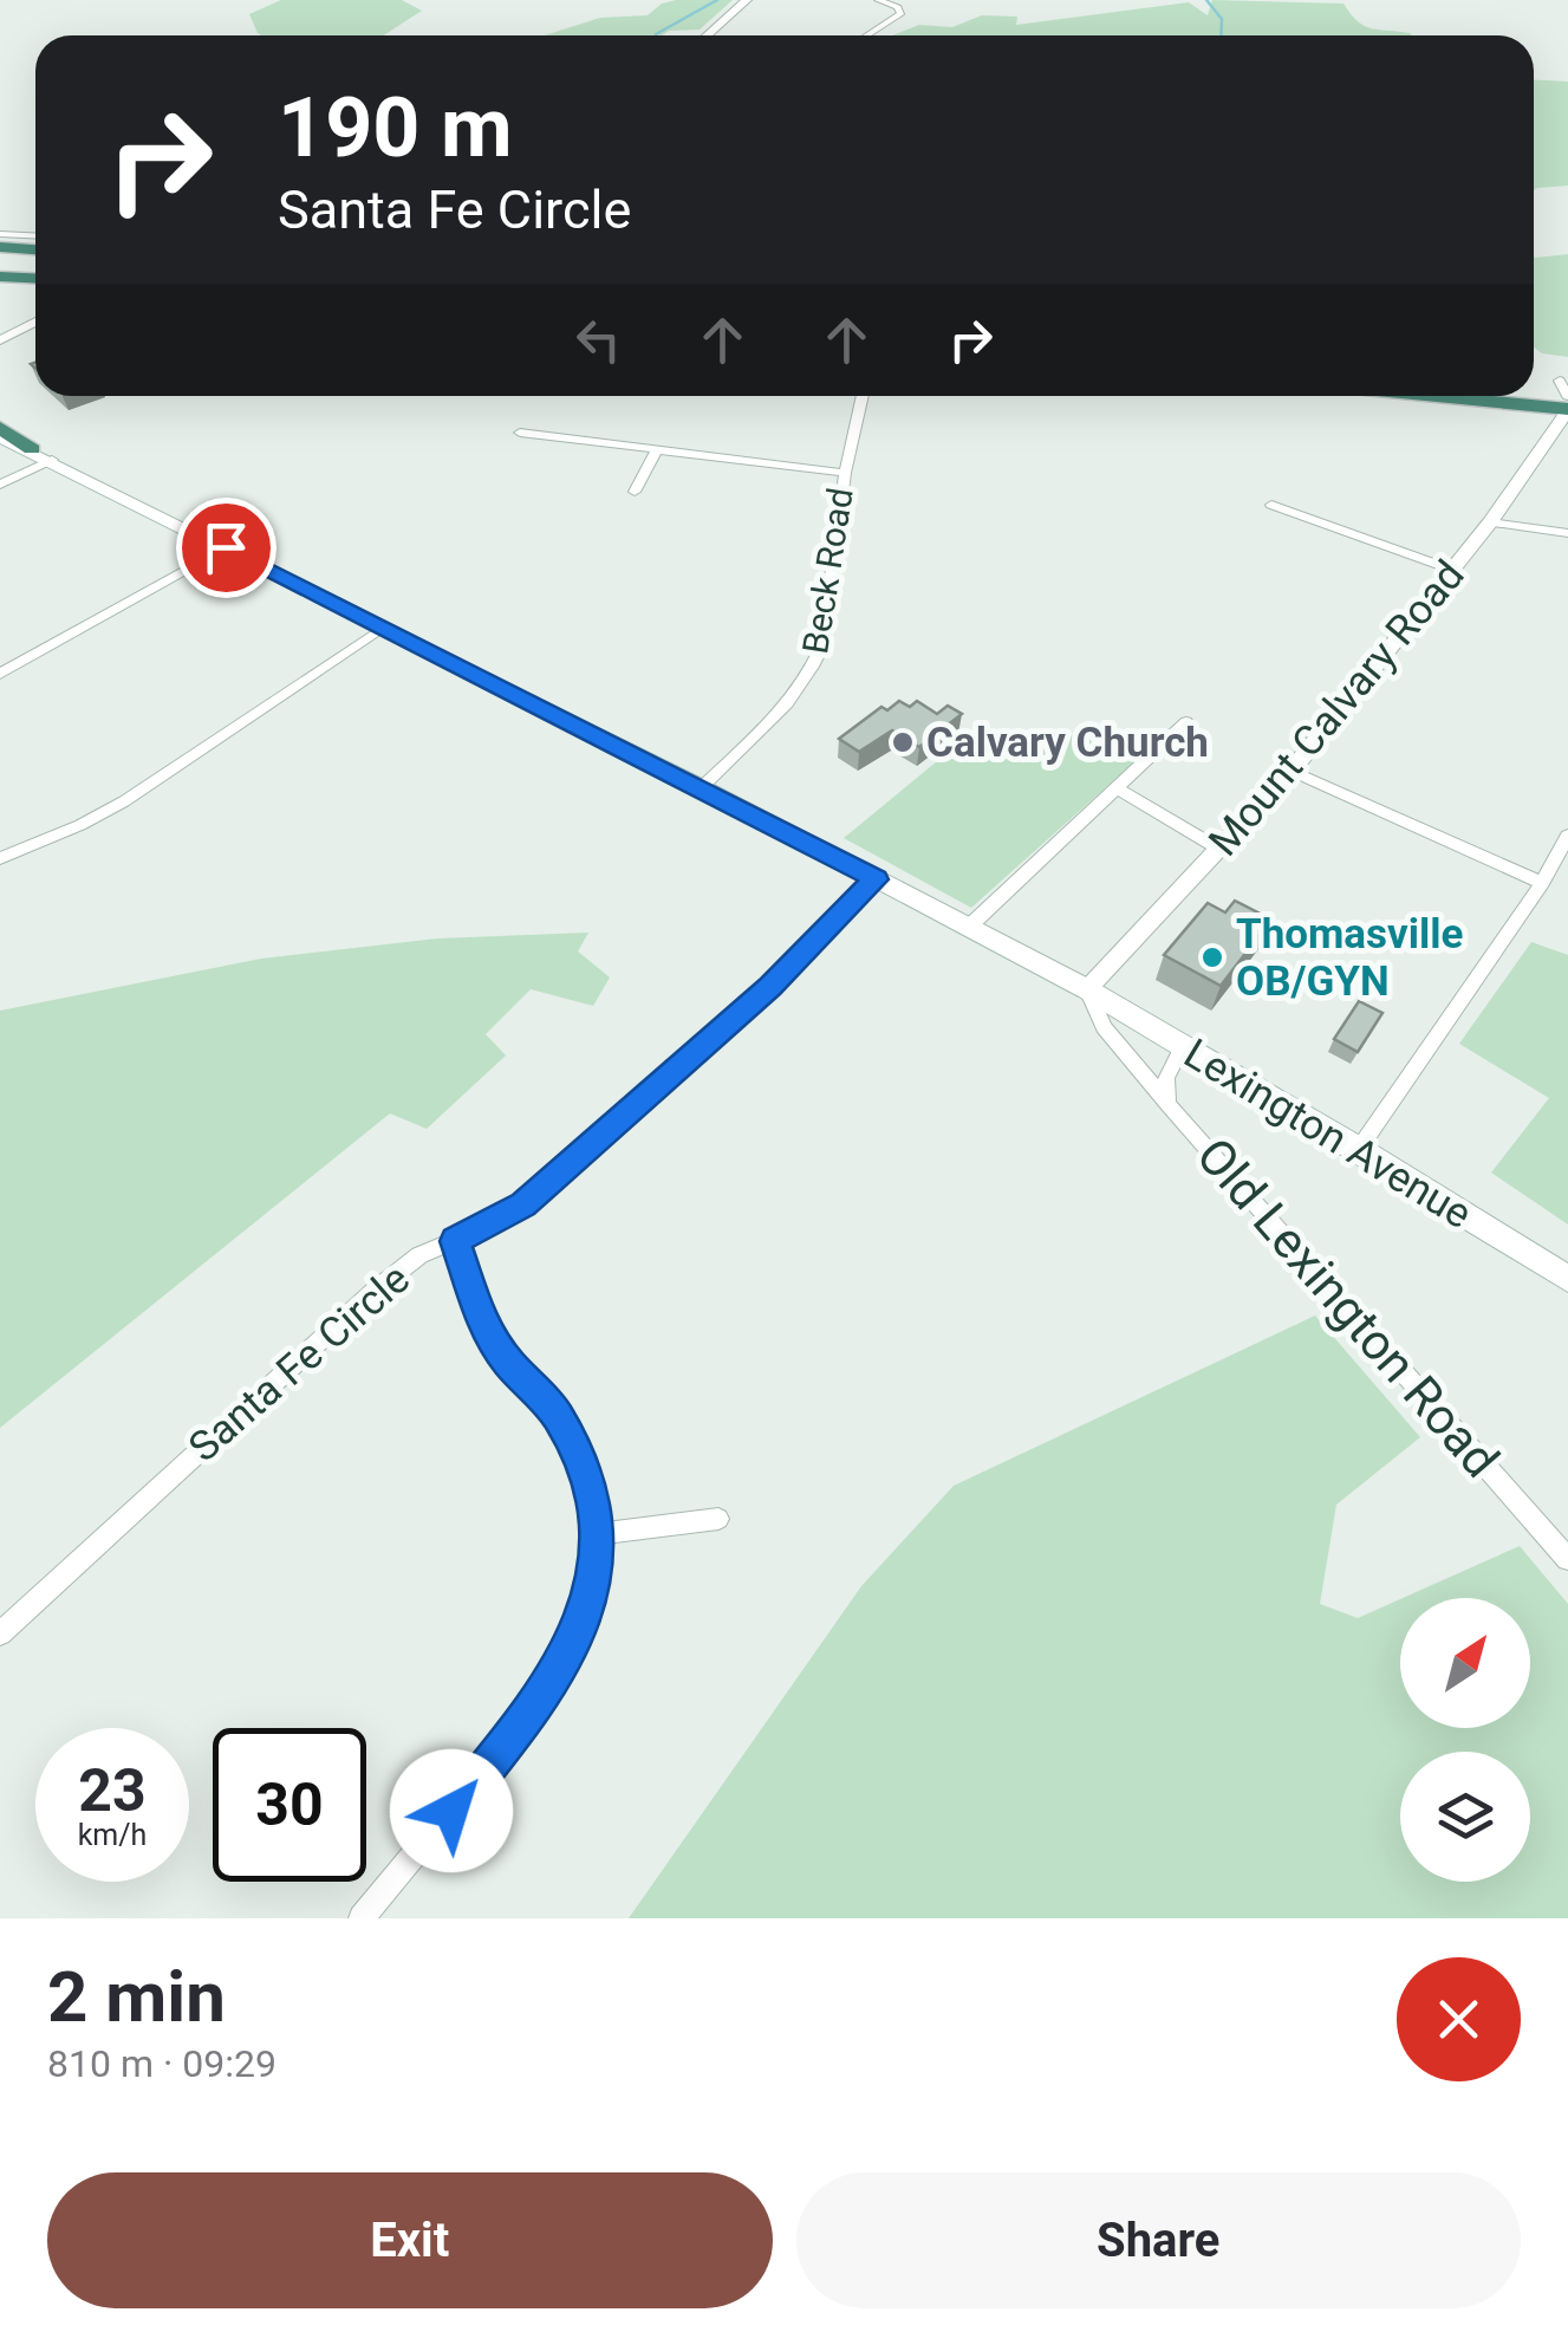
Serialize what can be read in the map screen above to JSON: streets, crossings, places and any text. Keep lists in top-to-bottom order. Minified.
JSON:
{"streets":{"main road":["Lexington Avenue"],"street":["Beck Road","Mount Calvary Road","Old Lexington Road","Santa Fe Circle"]},"crossings":[["Beck Road","Lexington Avenue"],["Mount Calvary Road","Lexington Avenue"],["Lexington Avenue","Old Lexington Road"],["Lexington Avenue","Santa Fe Circle"]],"places":["Calvary Church","Thomasville OB/GYN"],"north":"top right","page":{"turn":["190 m","Santa Fe Circle"],"speed":"23 km/h","limit":"30","heading":["2 min","810 m · 09:29"],"buttons":["Exit","Share"]}}
